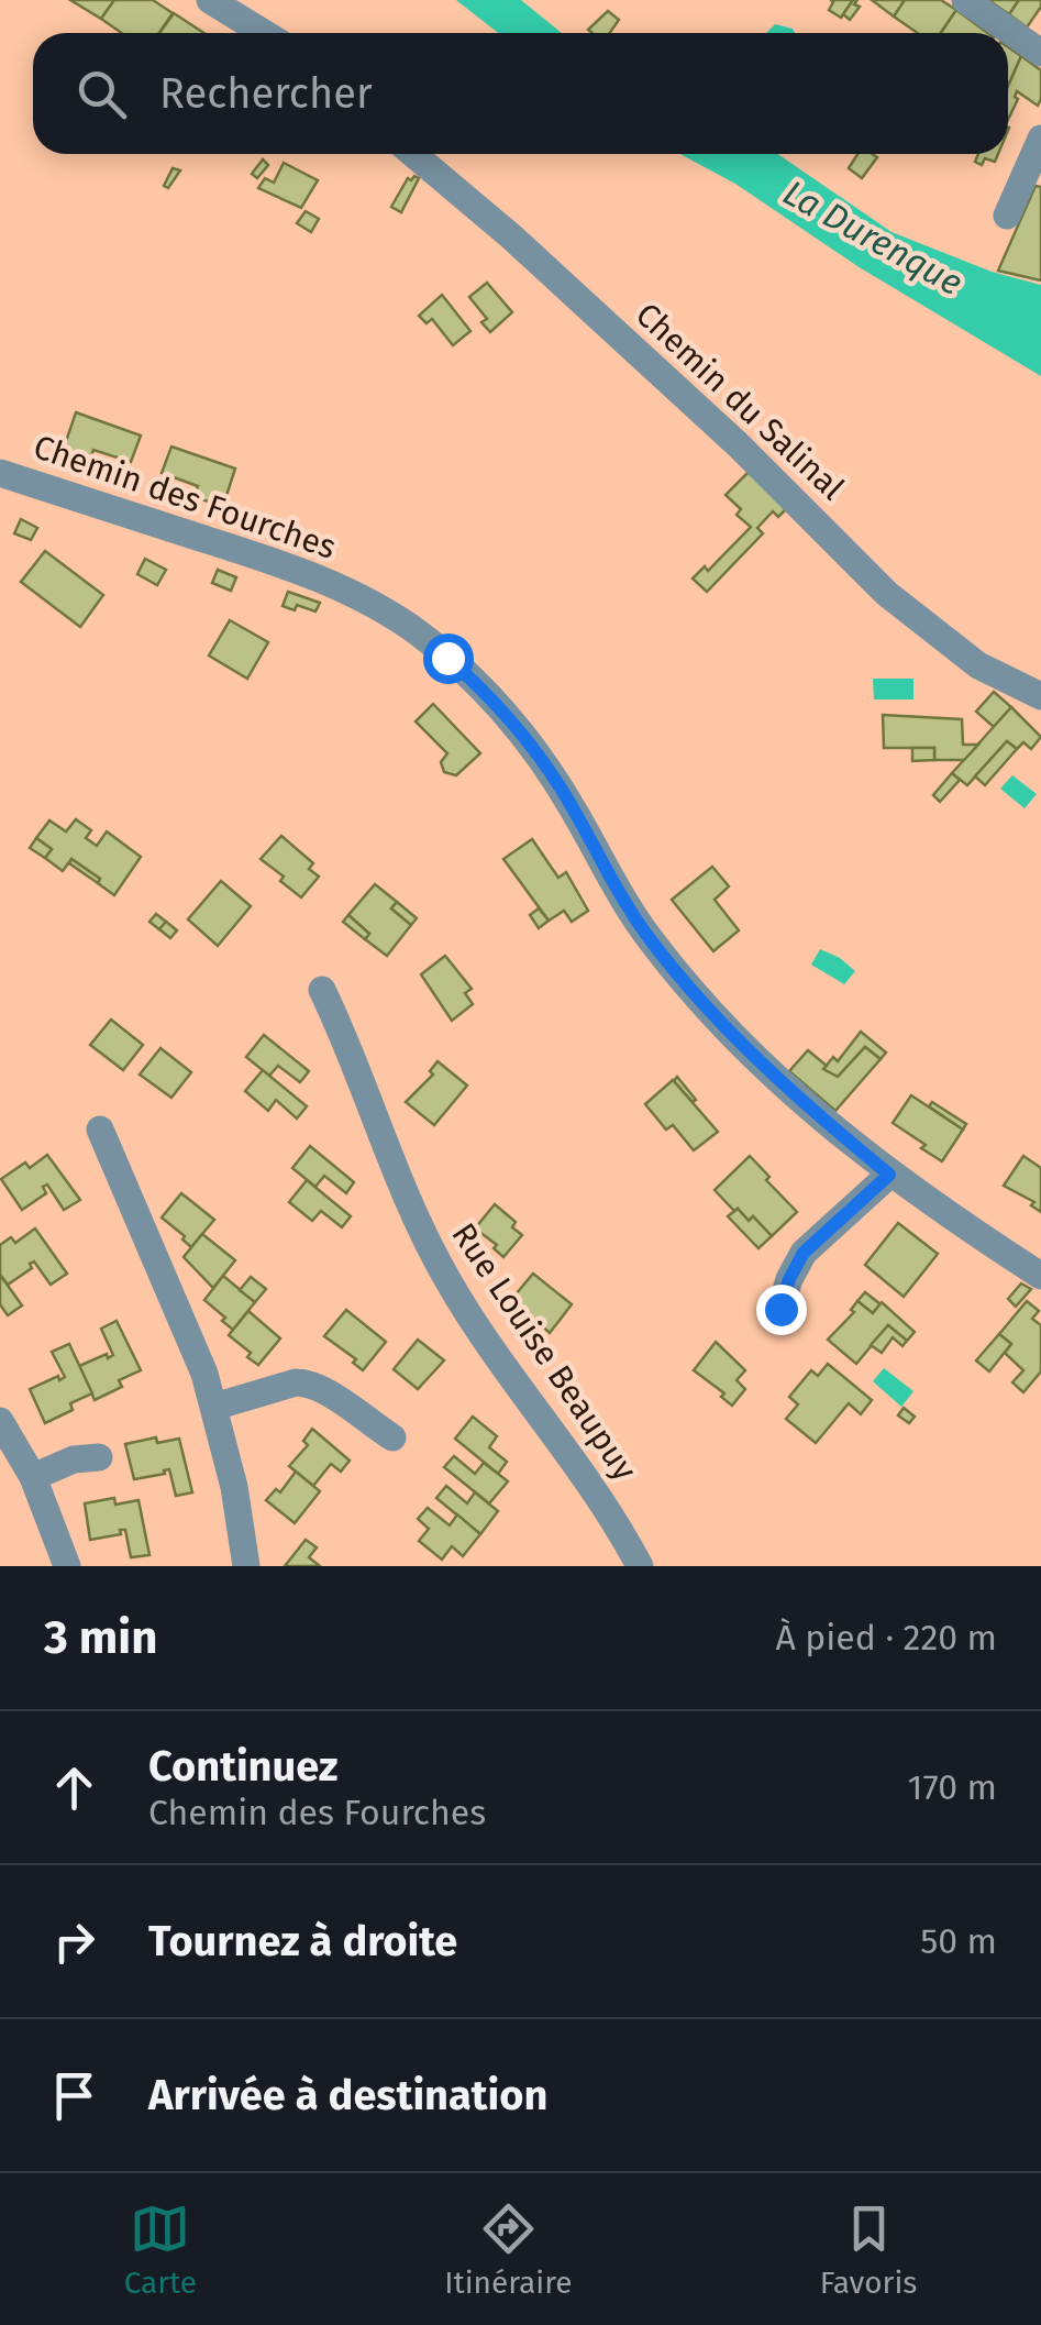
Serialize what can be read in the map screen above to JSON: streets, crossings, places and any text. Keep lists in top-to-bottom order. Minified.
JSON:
{"streets":{"street":["Chemin du Salinal","Chemin des Fourches","Rue Louise Beaupuy"]},"water":["La Durenque"],"page":{"search":"Rechercher","heading":["3 min","À pied · 220 m"],"list":[["Continuez","Chemin des Fourches","170 m"],["Tournez à droite","50 m"],"Arrivée à destination"],"nav":["Carte","Itinéraire","Favoris"]}}
